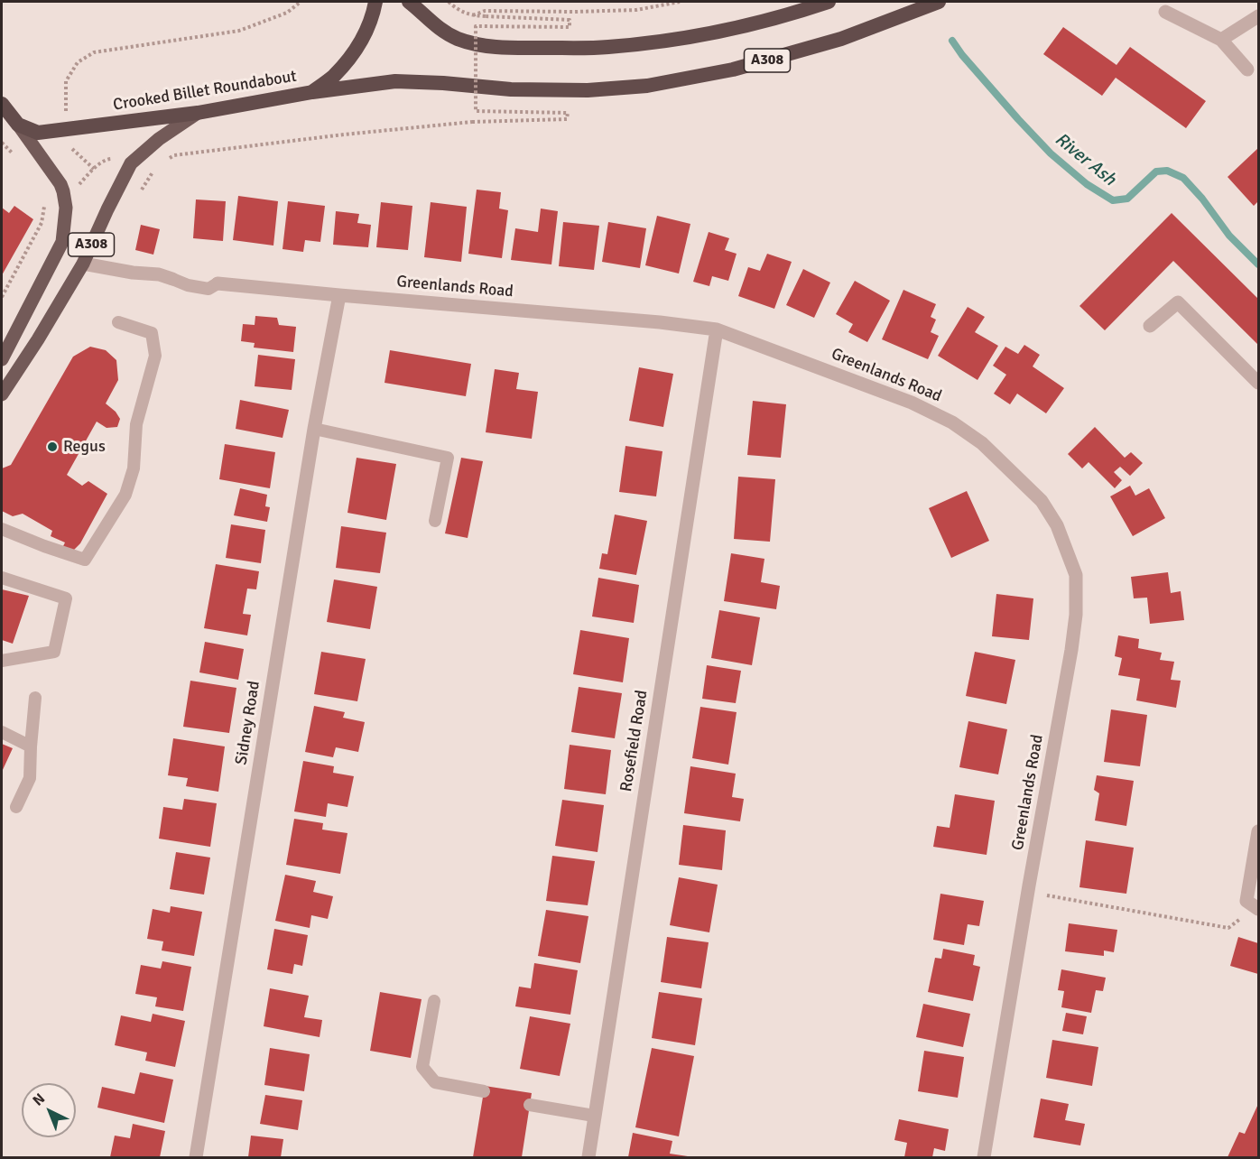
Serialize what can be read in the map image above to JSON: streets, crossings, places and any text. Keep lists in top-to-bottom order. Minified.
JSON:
{"streets":{"highway":["A308","Crooked Billet Roundabout"],"street":["Greenlands Road","Sidney Road","Rosefield Road"]},"crossings":[["A308","Crooked Billet Roundabout"],["Greenlands Road","Sidney Road"],["Greenlands Road","Rosefield Road"]],"water":["River Ash"],"places":["Regus"],"north":"top left"}
